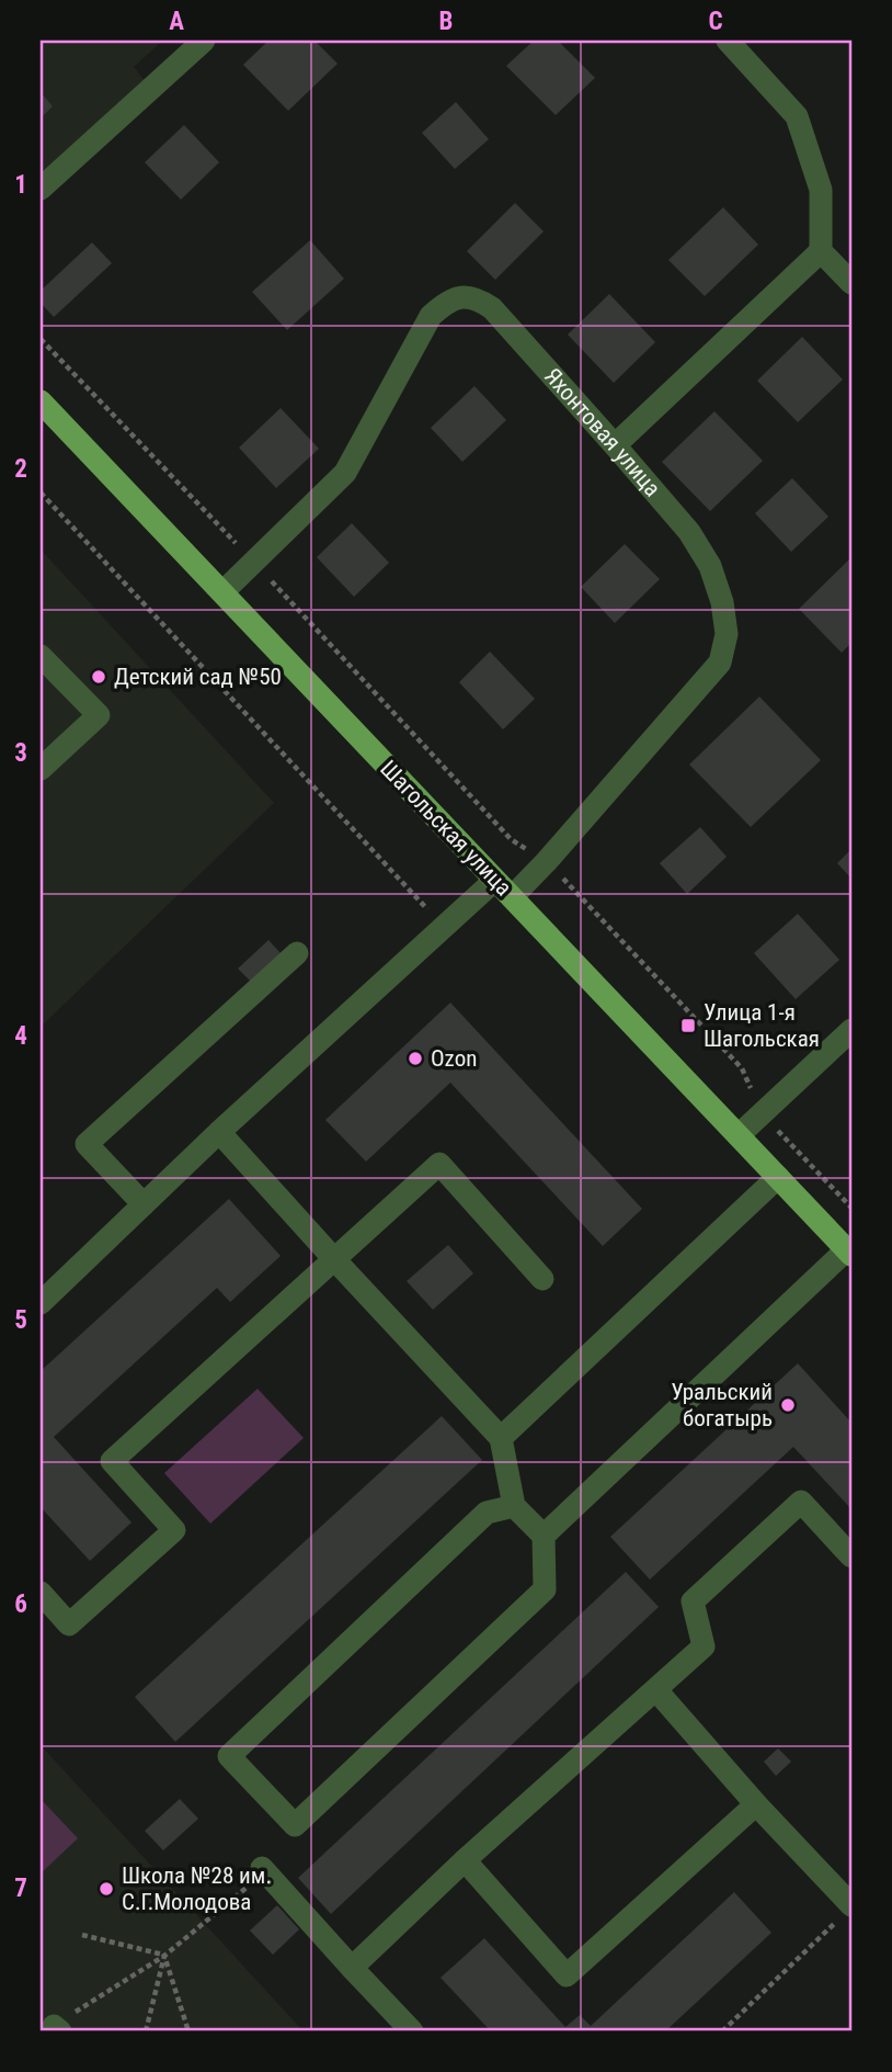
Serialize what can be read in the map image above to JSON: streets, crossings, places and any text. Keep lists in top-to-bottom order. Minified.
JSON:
{"streets":{"main road":["Шагольская улица"],"street":["Яхонтовая улица"]},"crossings":[["Яхонтовая улица","Шагольская улица"]],"places":{"other":["Детский сад №50","Ozon","Уральский богатырь","Школа №28 им. С.Г.Молодова"],"transit":["Улица 1-я Шагольская"]},"grid":{"columns":["A","B","C"],"rows":["1","2","3","4","5","6","7"]}}
